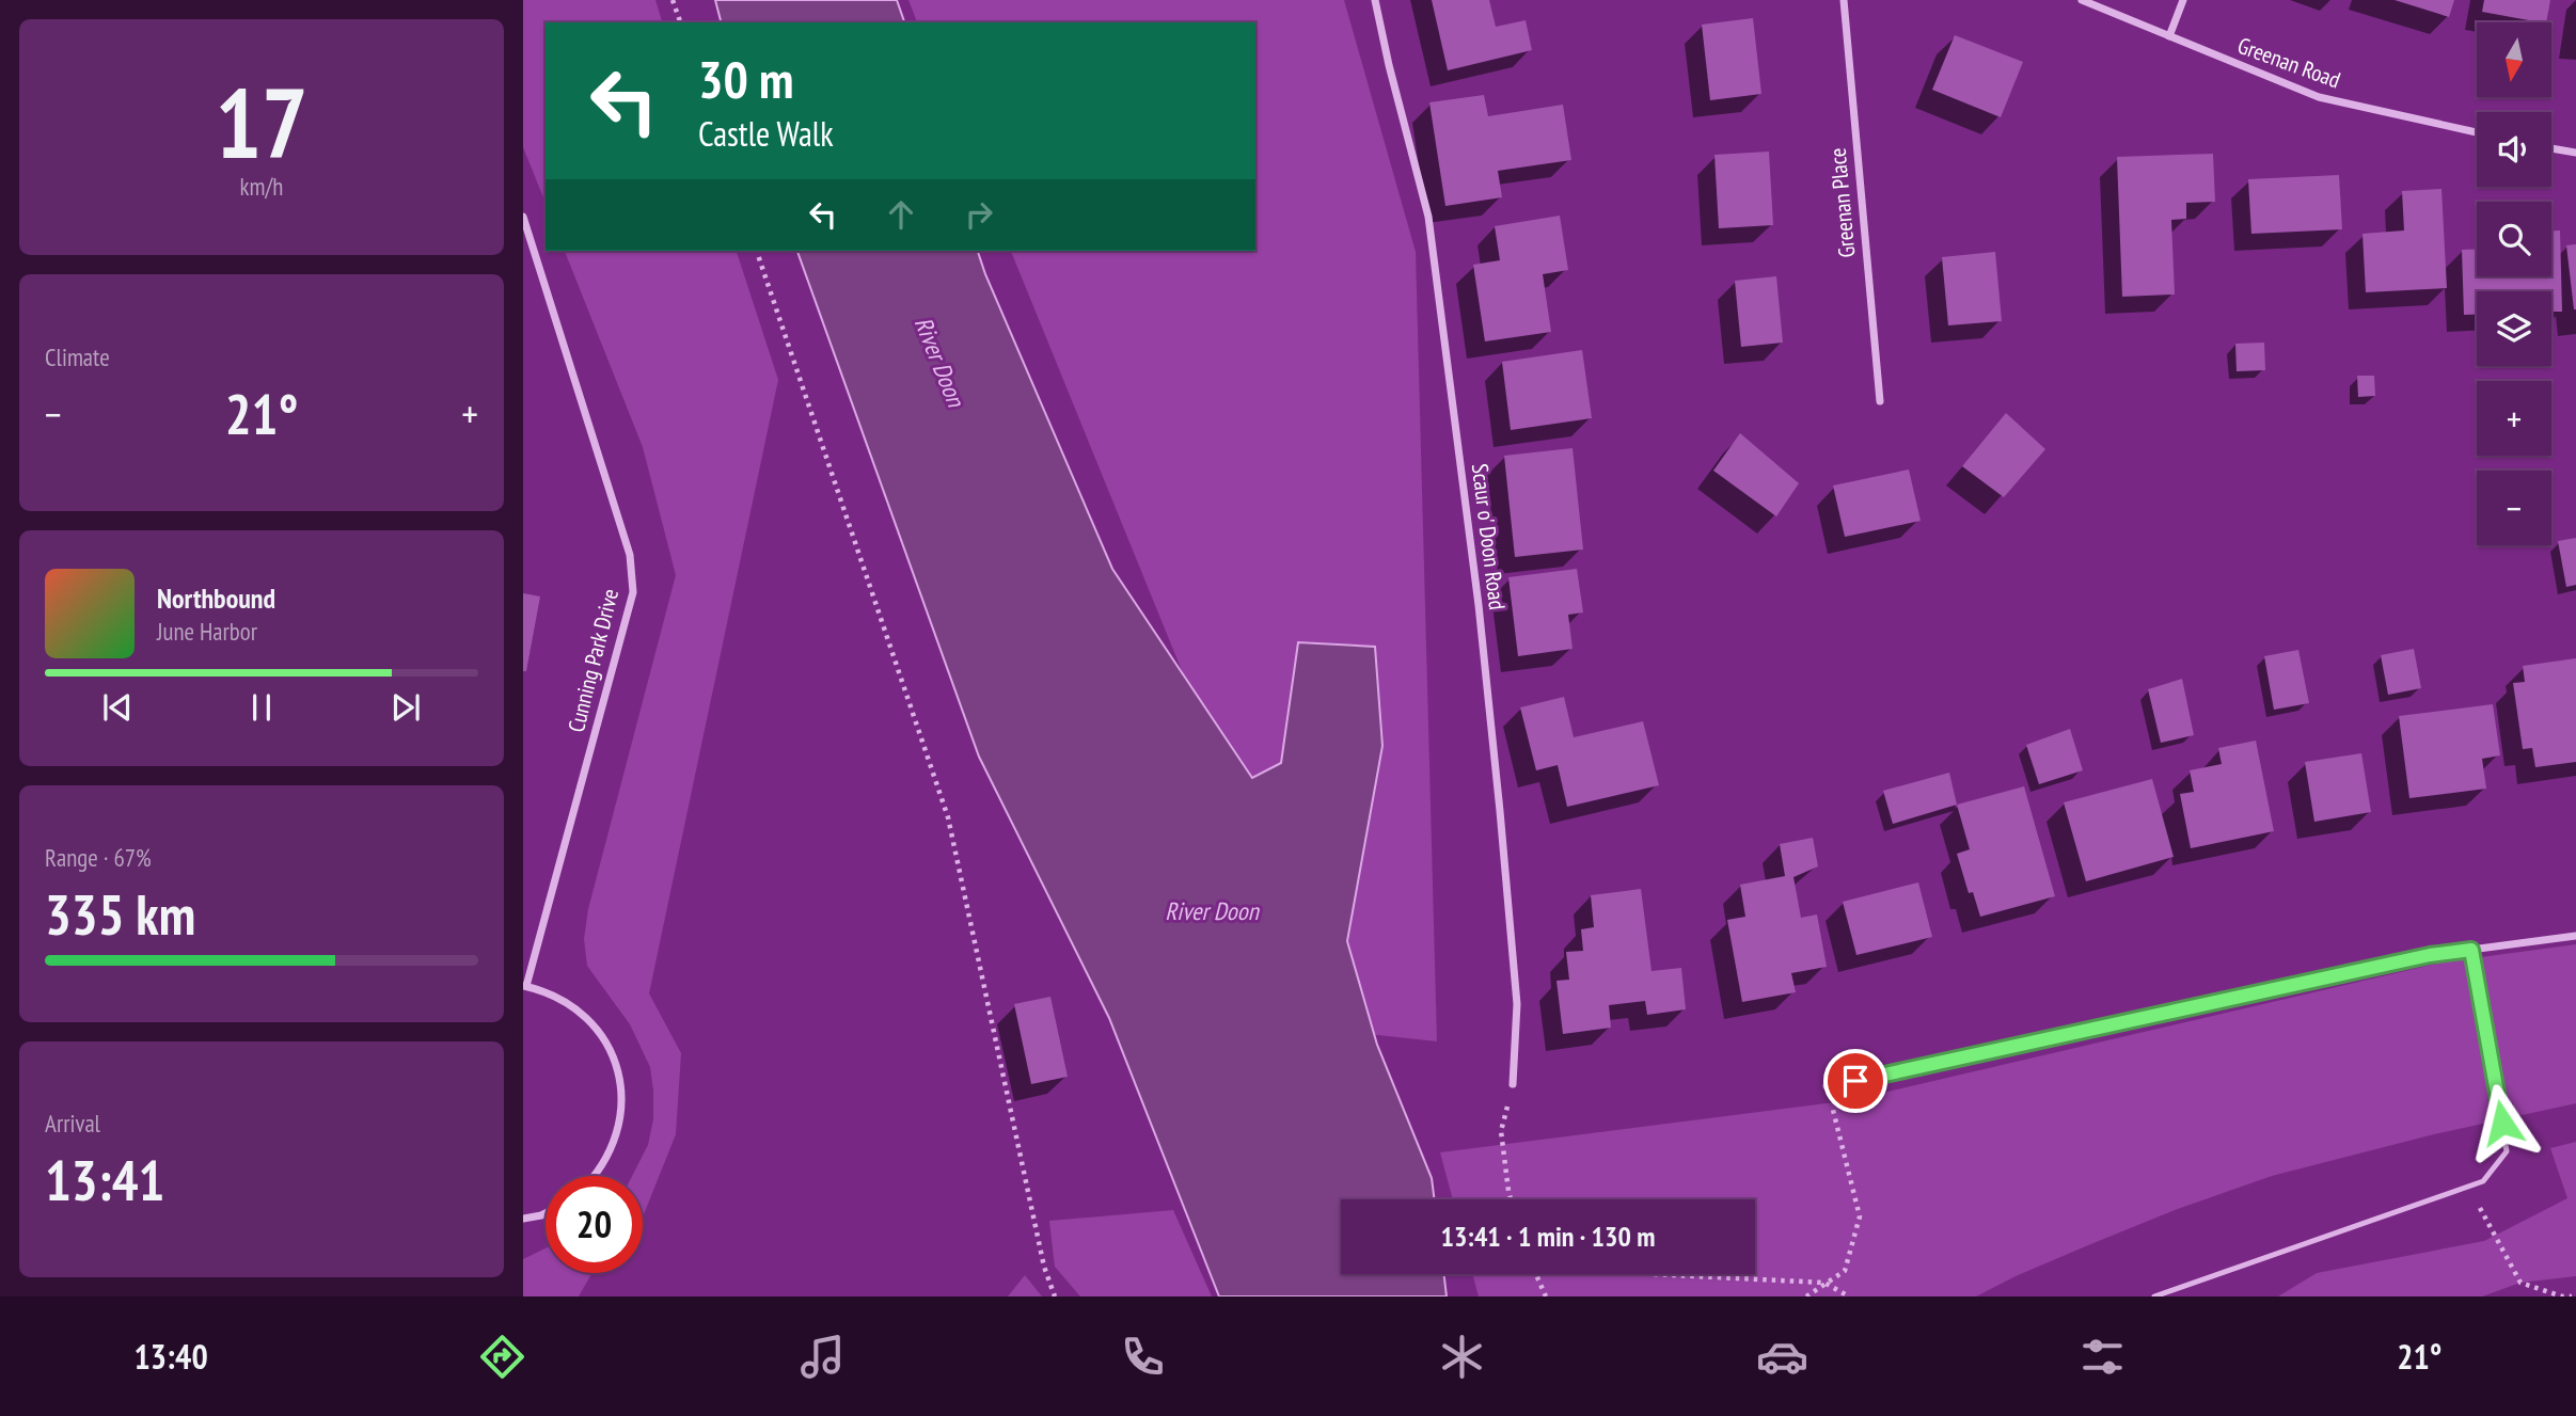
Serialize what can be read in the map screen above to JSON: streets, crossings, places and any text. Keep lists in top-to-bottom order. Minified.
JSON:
{"streets":{"street":["Greenan Road","Greenan Place","Scaur o' Doon Road","Cunning Park Drive"]},"water":["River Doon"],"north":"bottom","page":{"tile":[["17","km/h"],"Climate",["Range · 67%","335 km"],["Arrival","13:41"]],"map_buttons":["+","−"],"turn":["30 m","Castle Walk"],"heat":["−","21°","+"],"song":["Northbound","June Harbor"],"limit":"20","trip":"13:41 · 1 min · 130 m","tabs":["13:40","21°"]}}
